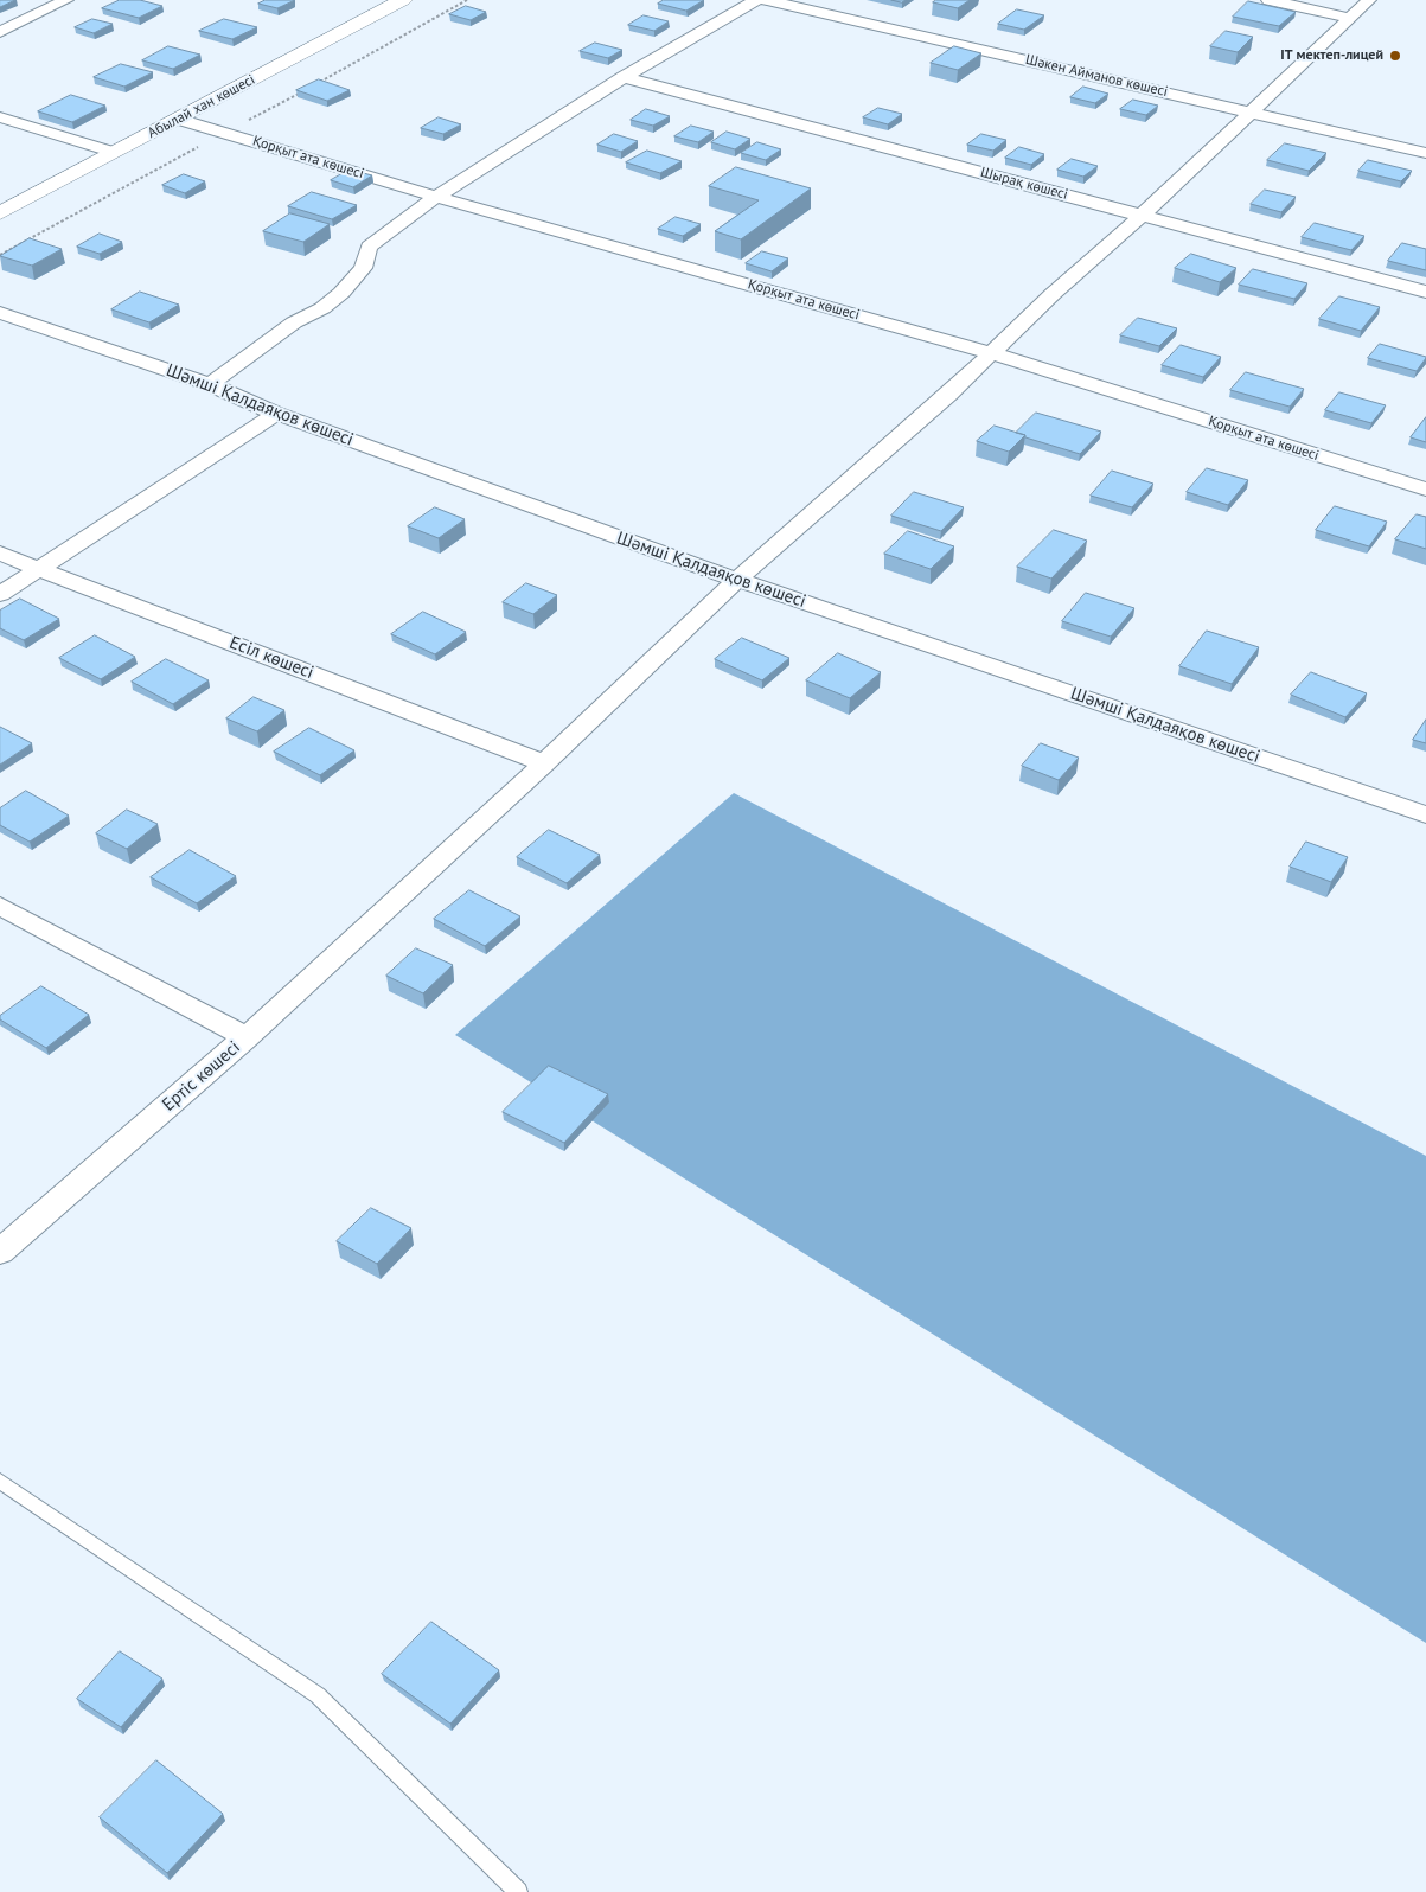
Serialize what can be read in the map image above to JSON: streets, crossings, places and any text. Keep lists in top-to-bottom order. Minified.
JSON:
{"streets":{"street":["Шәкен Айманов көшесі","Абылай хан көшесі","Қорқыт ата көшесі","Шырақ көшесі","Шәмші Қалдаяқов көшесі","Есіл көшесі","Ертіс көшесі"]},"crossings":[["Абылай хан көшесі","Қорқыт ата көшесі"]],"places":["IT мектеп-лицей"]}
